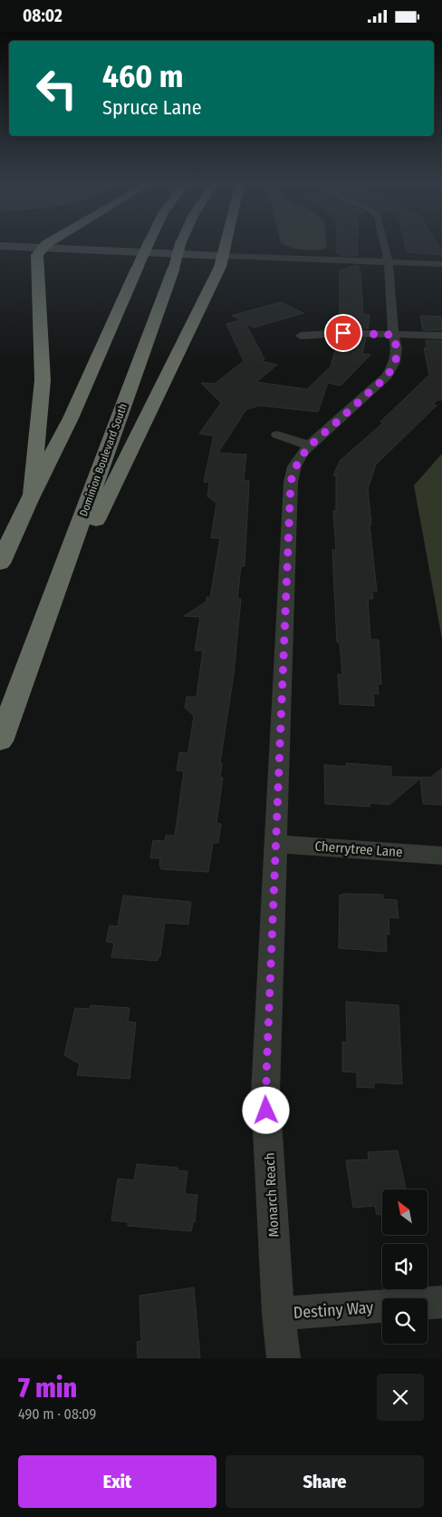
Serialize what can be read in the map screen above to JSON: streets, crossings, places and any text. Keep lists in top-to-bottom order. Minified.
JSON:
{"streets":{"highway":["Dominion Boulevard South"],"street":["Cherrytree Lane","Monarch Reach","Destiny Way"]},"crossings":[["Cherrytree Lane","Monarch Reach"],["Monarch Reach","Destiny Way"]],"north":"top left","page":{"status":"08:02","turn":["460 m","Spruce Lane"],"heading":["7 min","490 m · 08:09"],"buttons":["Exit","Share"]}}
